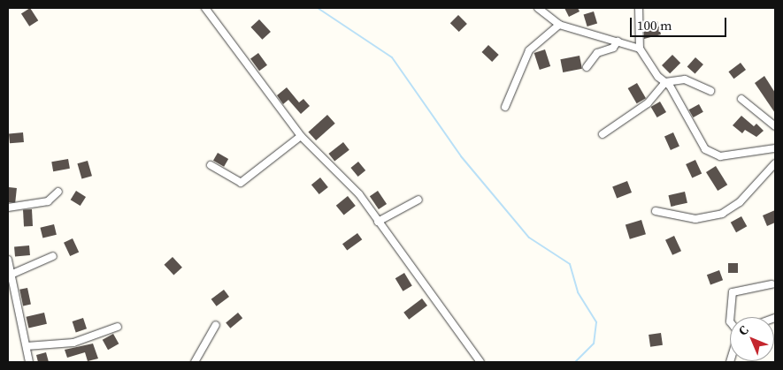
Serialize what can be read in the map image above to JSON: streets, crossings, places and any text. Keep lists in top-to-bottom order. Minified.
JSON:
{"scale_bar":"100 m","north":"top left"}
